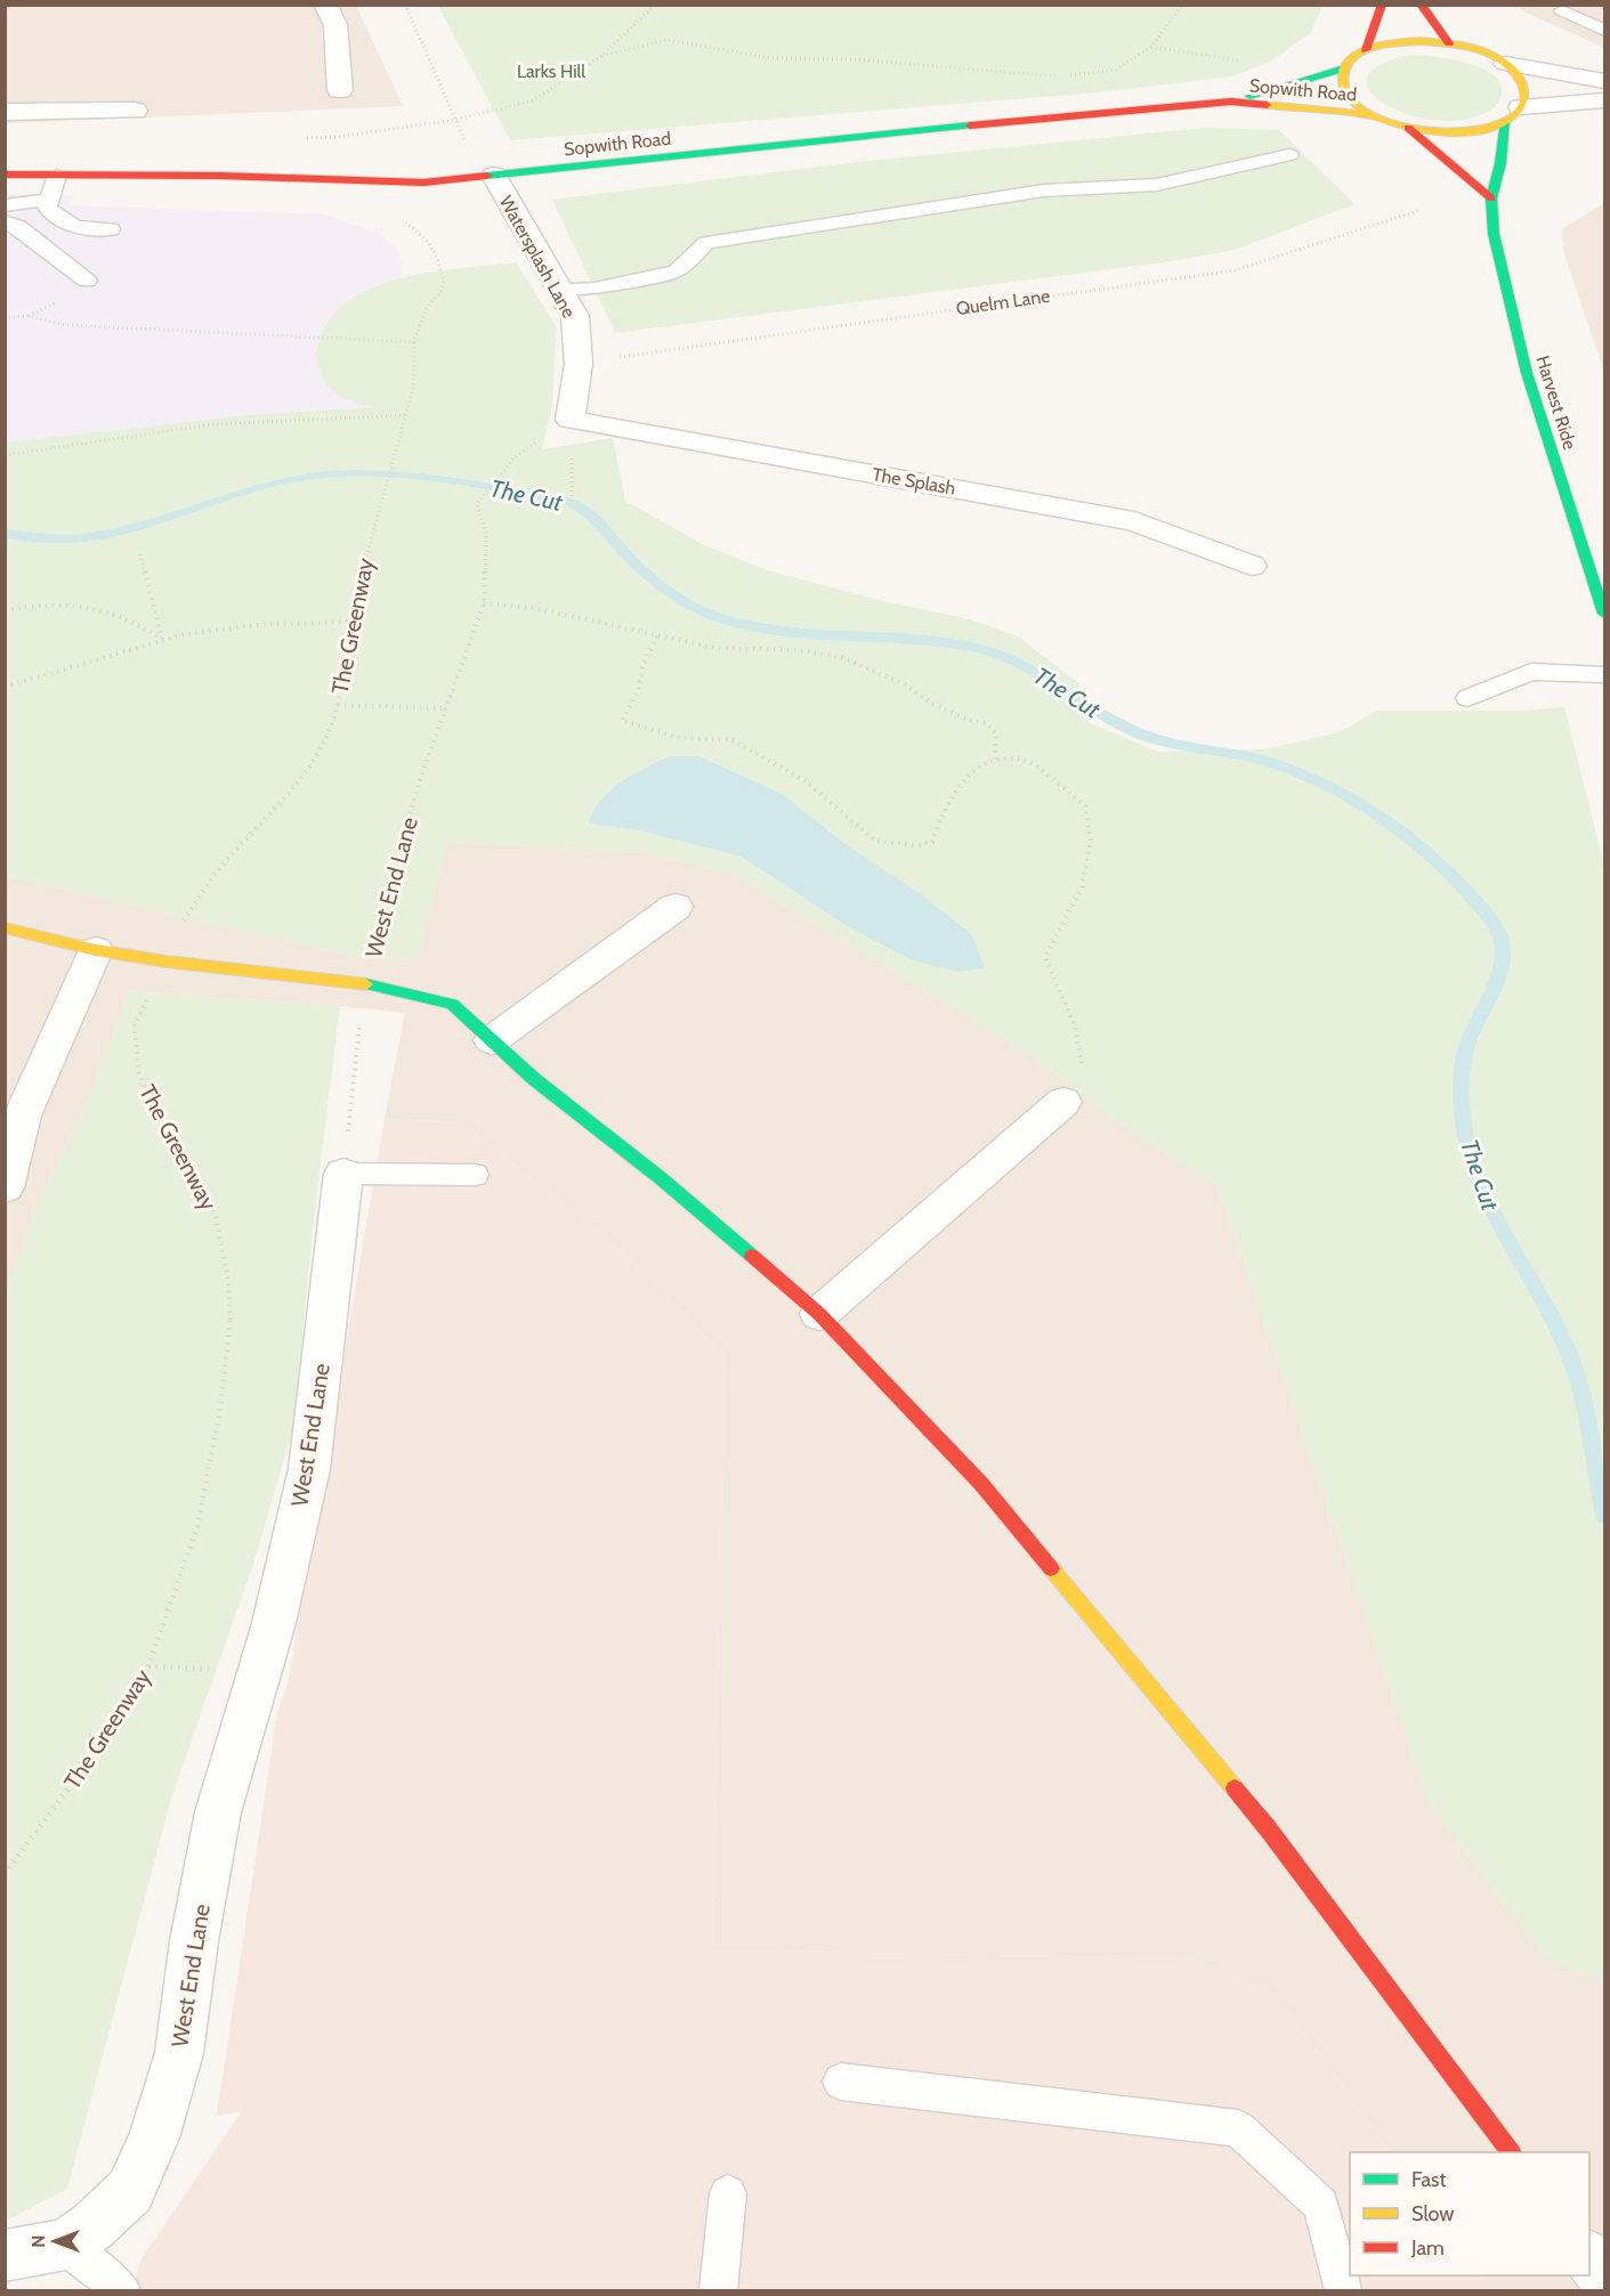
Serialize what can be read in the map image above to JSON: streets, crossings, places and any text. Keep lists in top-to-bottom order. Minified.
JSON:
{"streets":{"street":["Sopwith Road","Watersplash Lane","Harvest Ride","The Splash","West End Lane"],"path":["Quelm Lane","The Greenway"]},"crossings":[["Sopwith Road","Watersplash Lane"],["Watersplash Lane","Quelm Lane"],["Watersplash Lane","The Splash"],["Watersplash Lane","West End Lane"],["The Splash","West End Lane"]],"water":["The Cut"],"parks":["Larks Hill"],"legend":["Fast","Slow","Jam"],"north":"left"}
